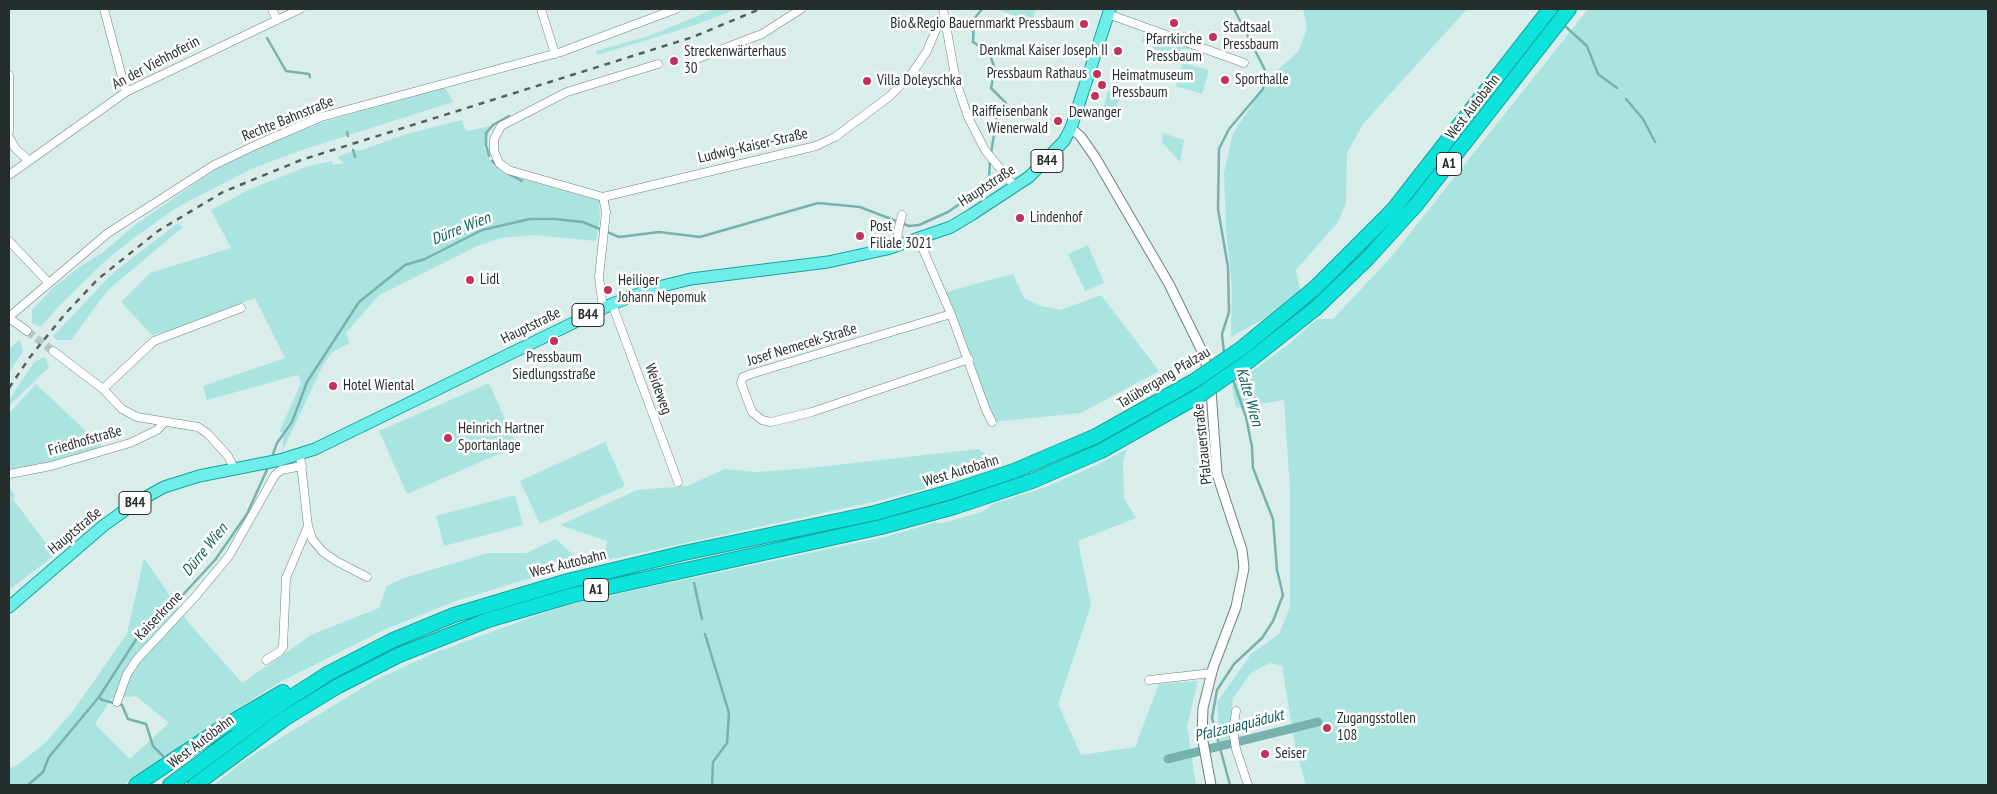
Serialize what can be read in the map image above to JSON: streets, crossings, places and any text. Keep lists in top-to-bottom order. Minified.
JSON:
{"streets":{"highway":["West Autobahn","A1","Talübergang Pfalzau"],"main road":["B44","Hauptstraße"],"street":["An der Viehhoferin","Rechte Bahnstraße","Ludwig-Kaiser-Straße","Josef Nemecek-Straße","Weideweg","Friedhofstraße","Pfalzauerstraße","Kaiserkrone"]},"crossings":[["West Autobahn","Talübergang Pfalzau"],["Hauptstraße","Weideweg"],["Hauptstraße","Pfalzauerstraße"],["Hauptstraße","Kaiserkrone"]],"water":["Dürre Wien","Kalte Wien","Pfalzauaquädukt"],"places":["Pfarrkirche Pressbaum","Bio&Regio Bauernmarkt Pressbaum","Stadtsaal Pressbaum","Denkmal Kaiser Joseph II","Streckenwärterhaus 30","Pressbaum Rathaus","Sporthalle","Villa Doleyschka","Heimatmuseum Pressbaum","Dewanger","Raiffeisenbank Wienerwald","Lindenhof","Post Filiale 3021","Lidl","Heiliger Johann Nepomuk","Pressbaum Siedlungsstraße","Hotel Wiental","Heinrich Hartner Sportanlage","Zugangsstollen 108","Seiser"]}
